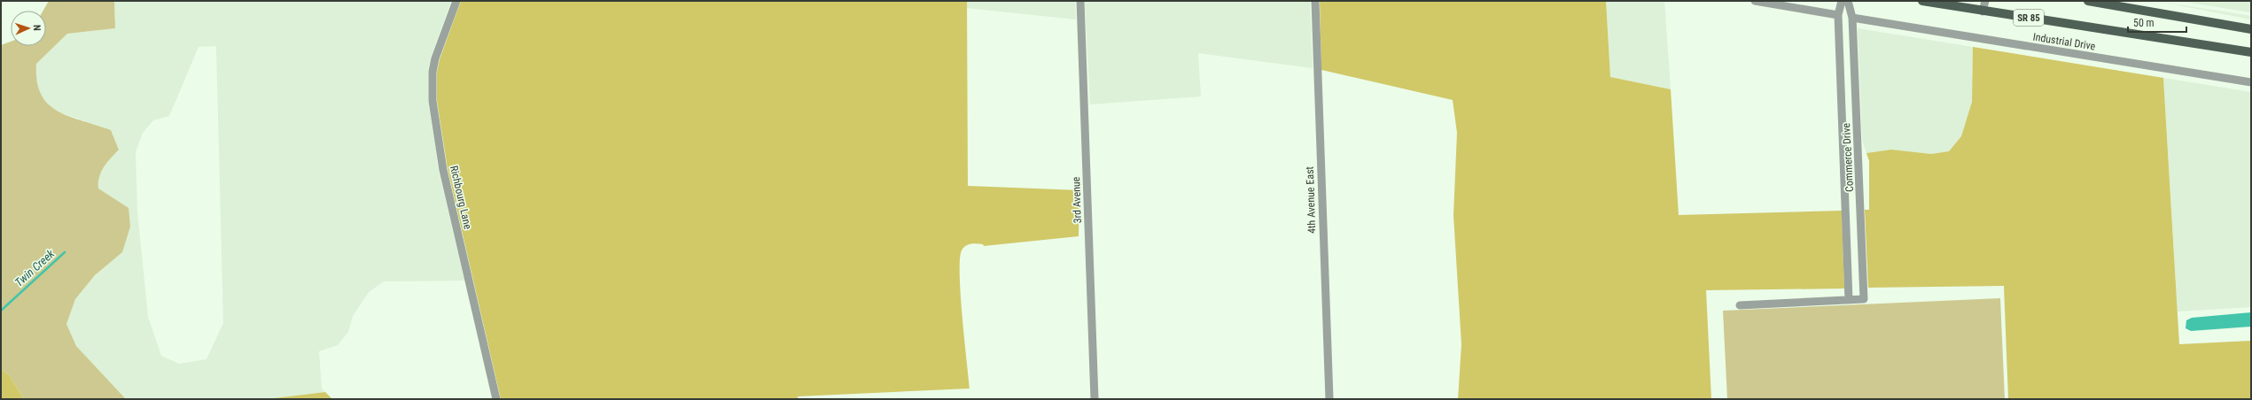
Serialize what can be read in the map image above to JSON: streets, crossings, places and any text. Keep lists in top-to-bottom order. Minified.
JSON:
{"streets":{"main road":["SR 85"],"street":["Industrial Drive","Commerce Drive","Richbourg Lane","3rd Avenue","4th Avenue East"]},"crossings":[["Industrial Drive","Commerce Drive"]],"water":["Twin Creek"],"scale_bar":"50 m","north":"right"}
